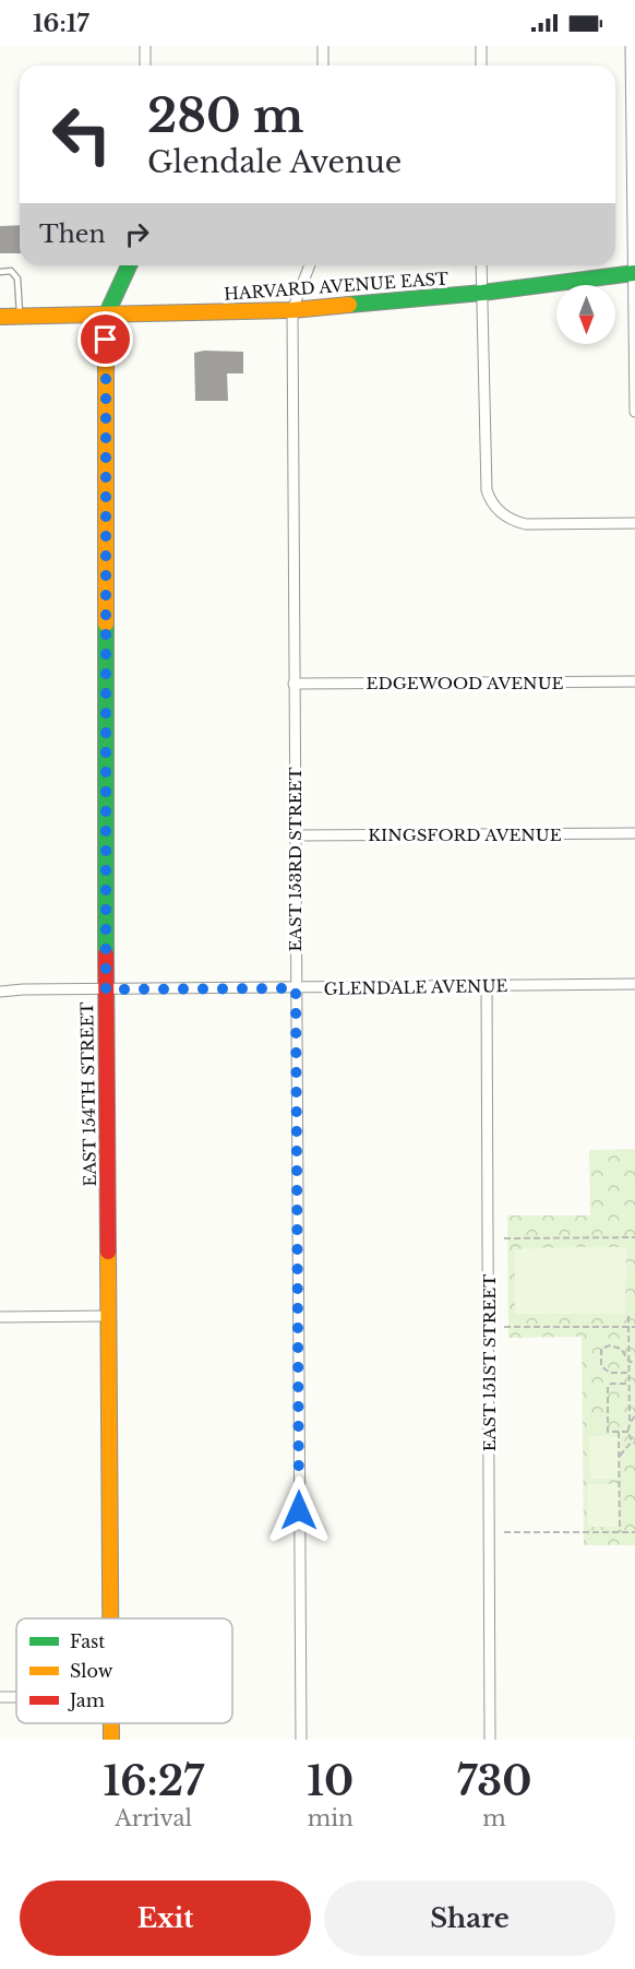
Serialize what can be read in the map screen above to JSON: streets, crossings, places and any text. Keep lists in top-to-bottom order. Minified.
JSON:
{"streets":{"street":["HARVARD AVENUE EAST","EDGEWOOD AVENUE","KINGSFORD AVENUE","EAST 153RD STREET","GLENDALE AVENUE","EAST 154TH STREET","EAST 151ST STREET"]},"crossings":[["HARVARD AVENUE EAST","EAST 153RD STREET"],["HARVARD AVENUE EAST","EAST 154TH STREET"],["EDGEWOOD AVENUE","EAST 153RD STREET"],["KINGSFORD AVENUE","EAST 153RD STREET"],["EAST 153RD STREET","GLENDALE AVENUE"],["GLENDALE AVENUE","EAST 154TH STREET"],["GLENDALE AVENUE","EAST 151ST STREET"]],"legend":["Fast","Slow","Jam"],"north":"bottom","page":{"status":"16:17","turn":["280 m","Glendale Avenue"],"then":"Then","eta":["16:27","Arrival","10","min","730","m"],"buttons":["Exit","Share"]}}
